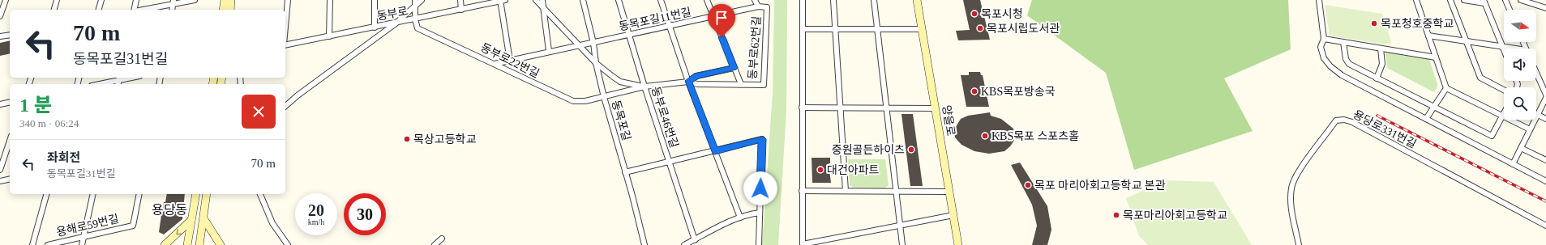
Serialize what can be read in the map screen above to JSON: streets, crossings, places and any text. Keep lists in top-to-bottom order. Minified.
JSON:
{"streets":{"street":["동부로","동목포길11번길","동부로62번길","동부로22번길","동부로46번길","동목포길","양을로","용당로331번길","용해로59번길"]},"crossings":[["동부로","동부로22번길"],["동목포길11번길","동부로62번길"],["동목포길11번길","동부로22번길"],["동목포길11번길","동부로46번길"],["동목포길11번길","동목포길"],["동부로22번길","동부로46번길"],["동부로22번길","동목포길"]],"districts":["용당동"],"places":["목포시청","목포청호중학교","목포시립도서관","KBS목포방송국","KBS목포 스포츠홀","목상고등학교","중원골든하이츠","대건아파트","목포 마리아회고등학교 본관","목포마리아회고등학교"],"north":"right","page":{"turn":["70 m","동목포길31번길"],"heading":["1 분","340 m · 06:24"],"list":[{"name":"좌회전","note":"동목포길31번길","value":"70 m"}],"speed":"20 km/h","limit":"30"}}
